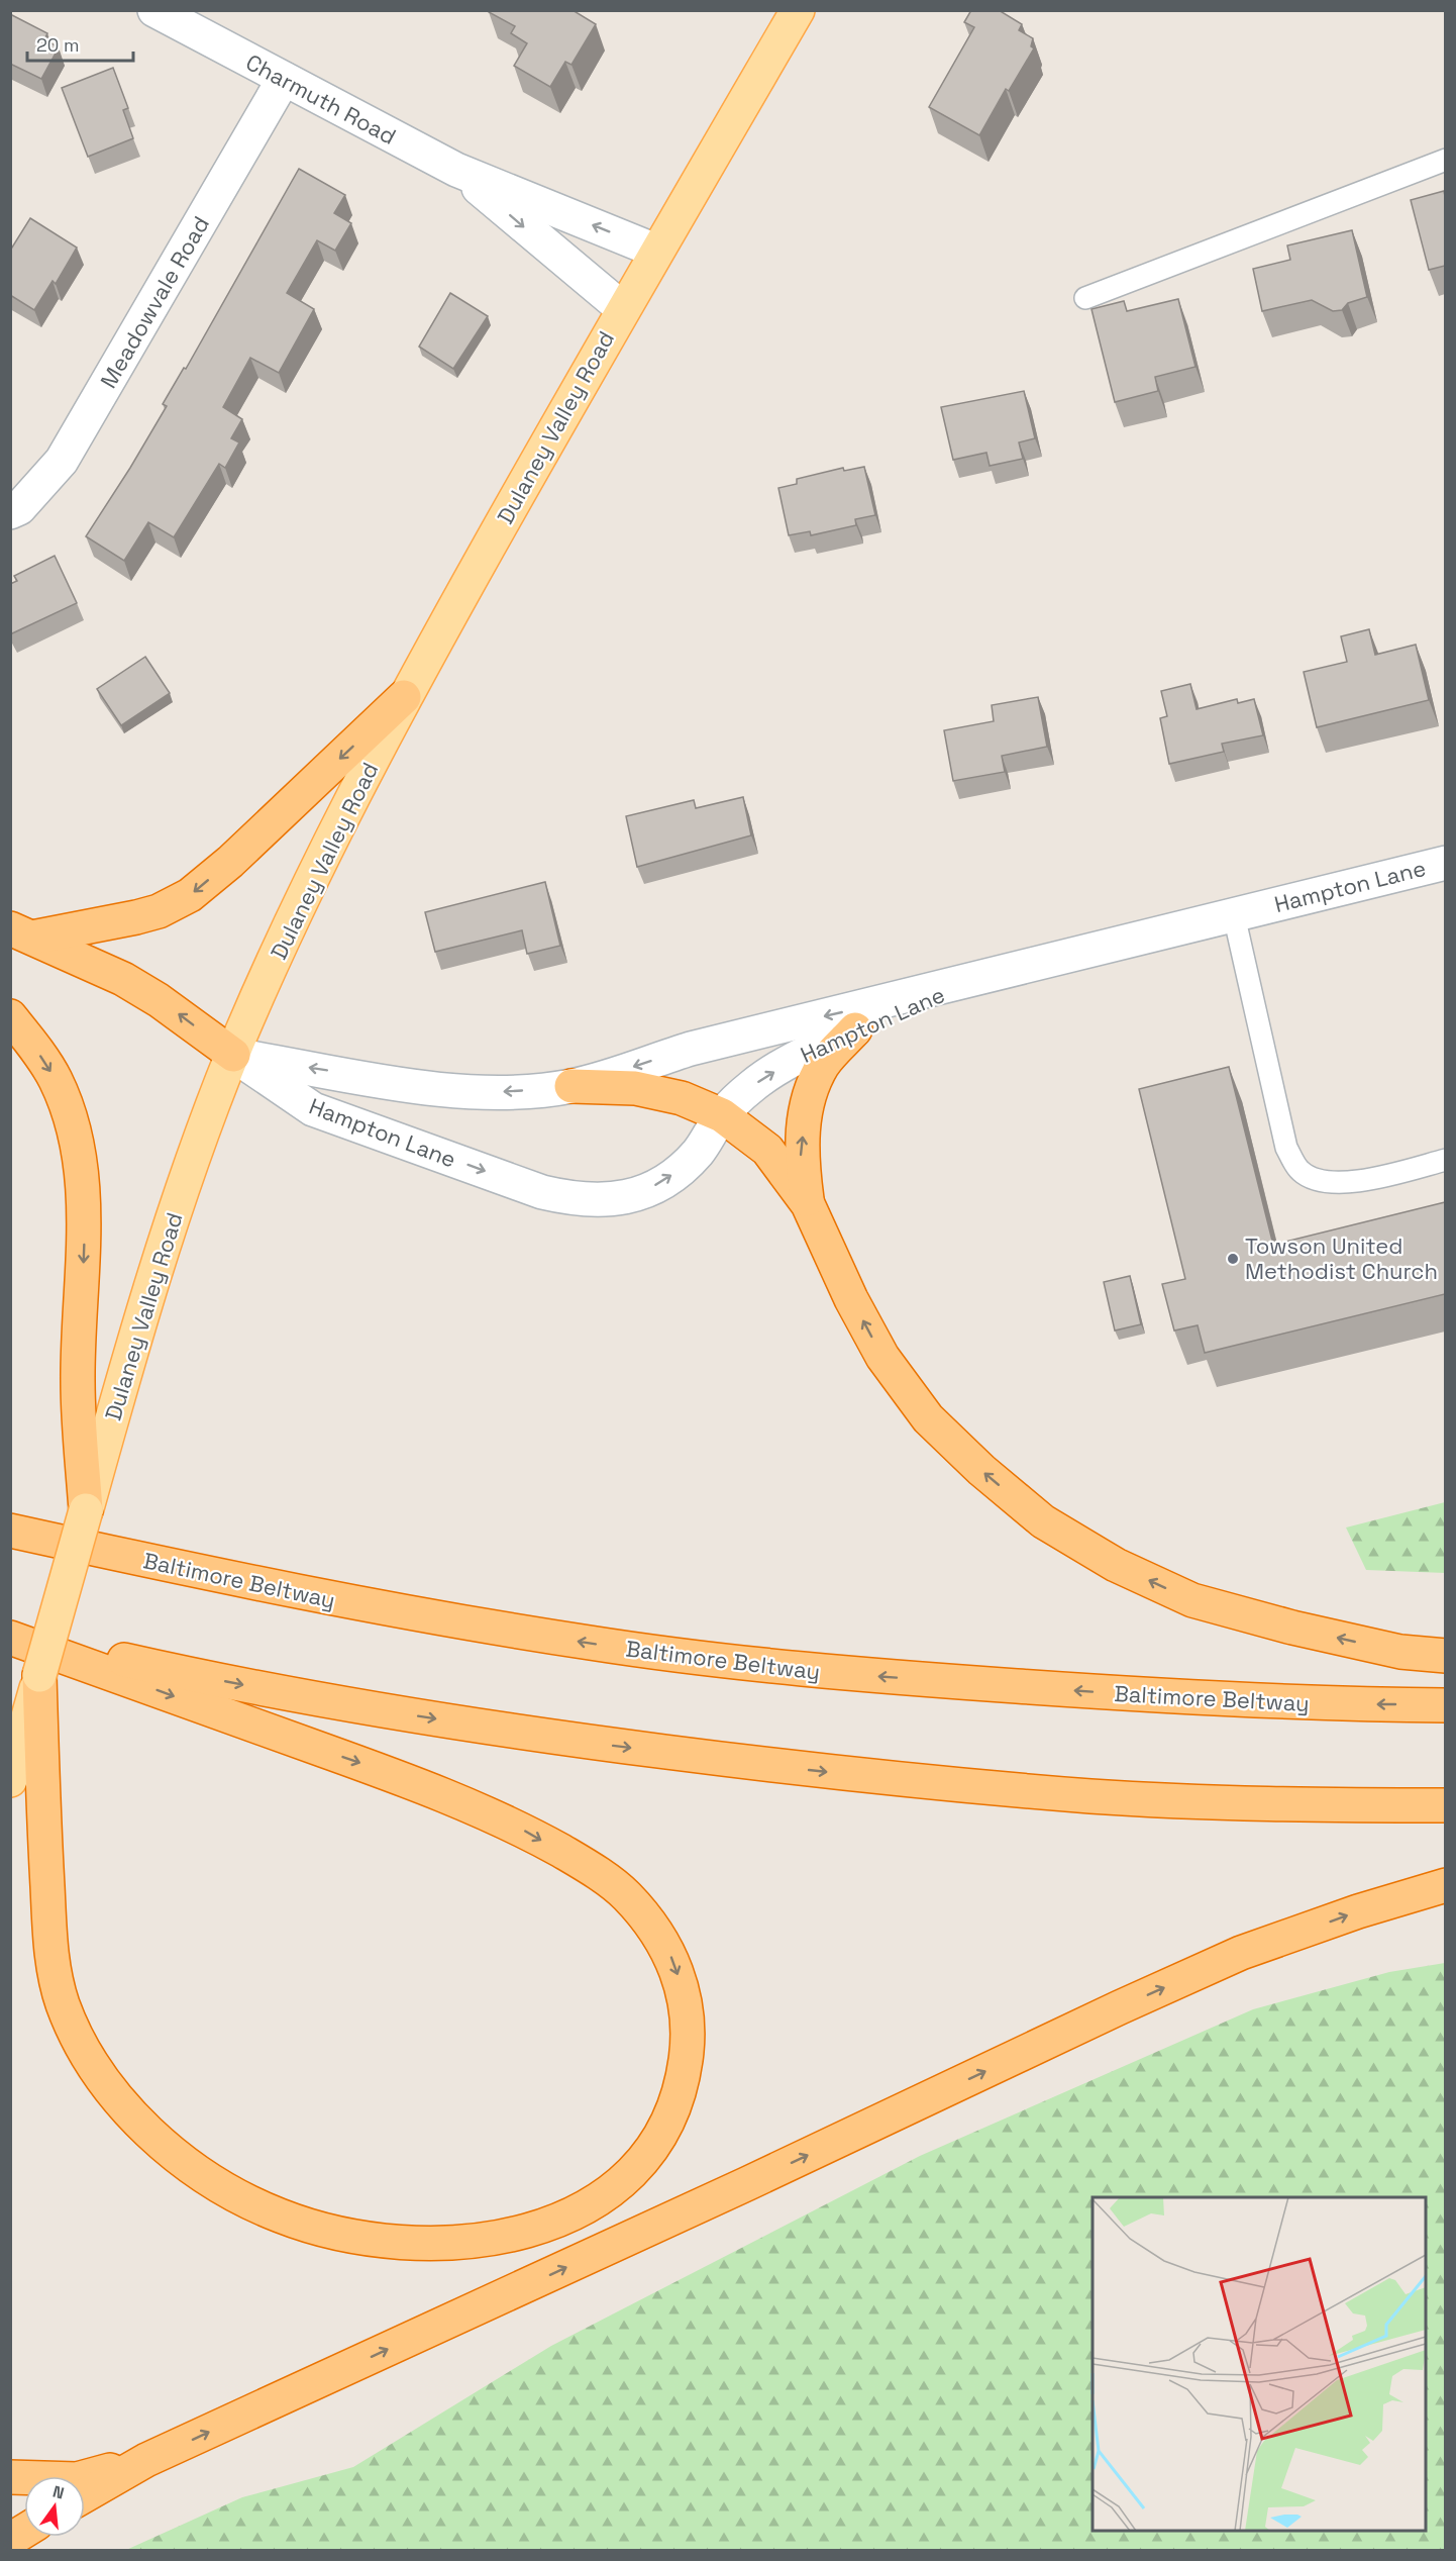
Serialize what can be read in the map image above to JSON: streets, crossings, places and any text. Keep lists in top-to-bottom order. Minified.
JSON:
{"streets":{"highway":["Baltimore Beltway"],"main road":["Dulaney Valley Road"],"street":["Charmuth Road","Meadowvale Road","Hampton Lane"]},"crossings":[["Charmuth Road","Meadowvale Road"],["Charmuth Road","Dulaney Valley Road"],["Dulaney Valley Road","Hampton Lane"]],"places":["Towson United Methodist Church"],"scale_bar":"20 m","north":"top"}
